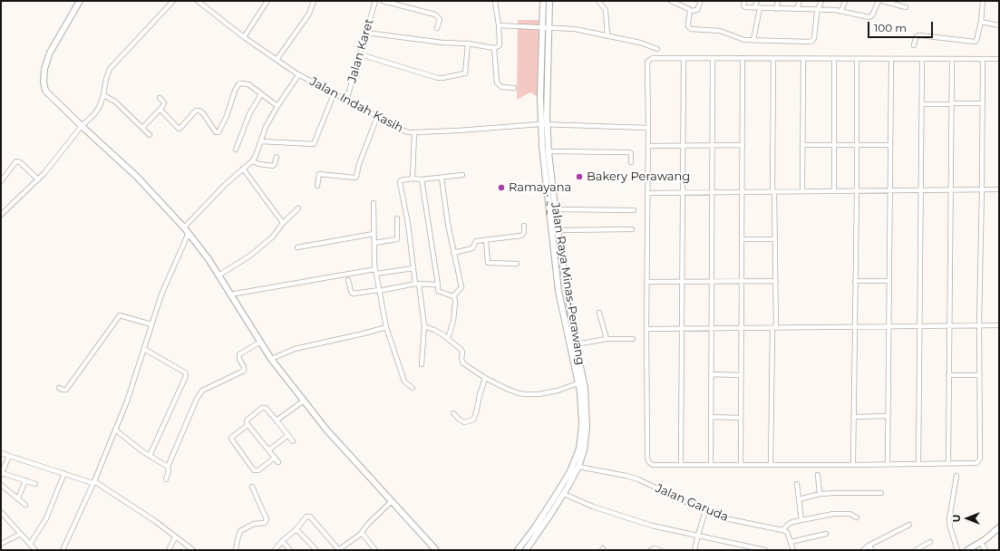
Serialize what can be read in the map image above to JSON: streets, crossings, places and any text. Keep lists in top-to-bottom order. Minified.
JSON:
{"streets":{"main road":["Jalan Raya Minas-Perawang"],"street":["Jalan Karet","Jalan Indah Kasih","Jalan Garuda"]},"crossings":[["Jalan Karet","Jalan Indah Kasih"],["Jalan Indah Kasih","Jalan Raya Minas-Perawang"],["Jalan Raya Minas-Perawang","Jalan Garuda"]],"places":["Bakery Perawang","Ramayana"],"scale_bar":"100 m","north":"left"}
